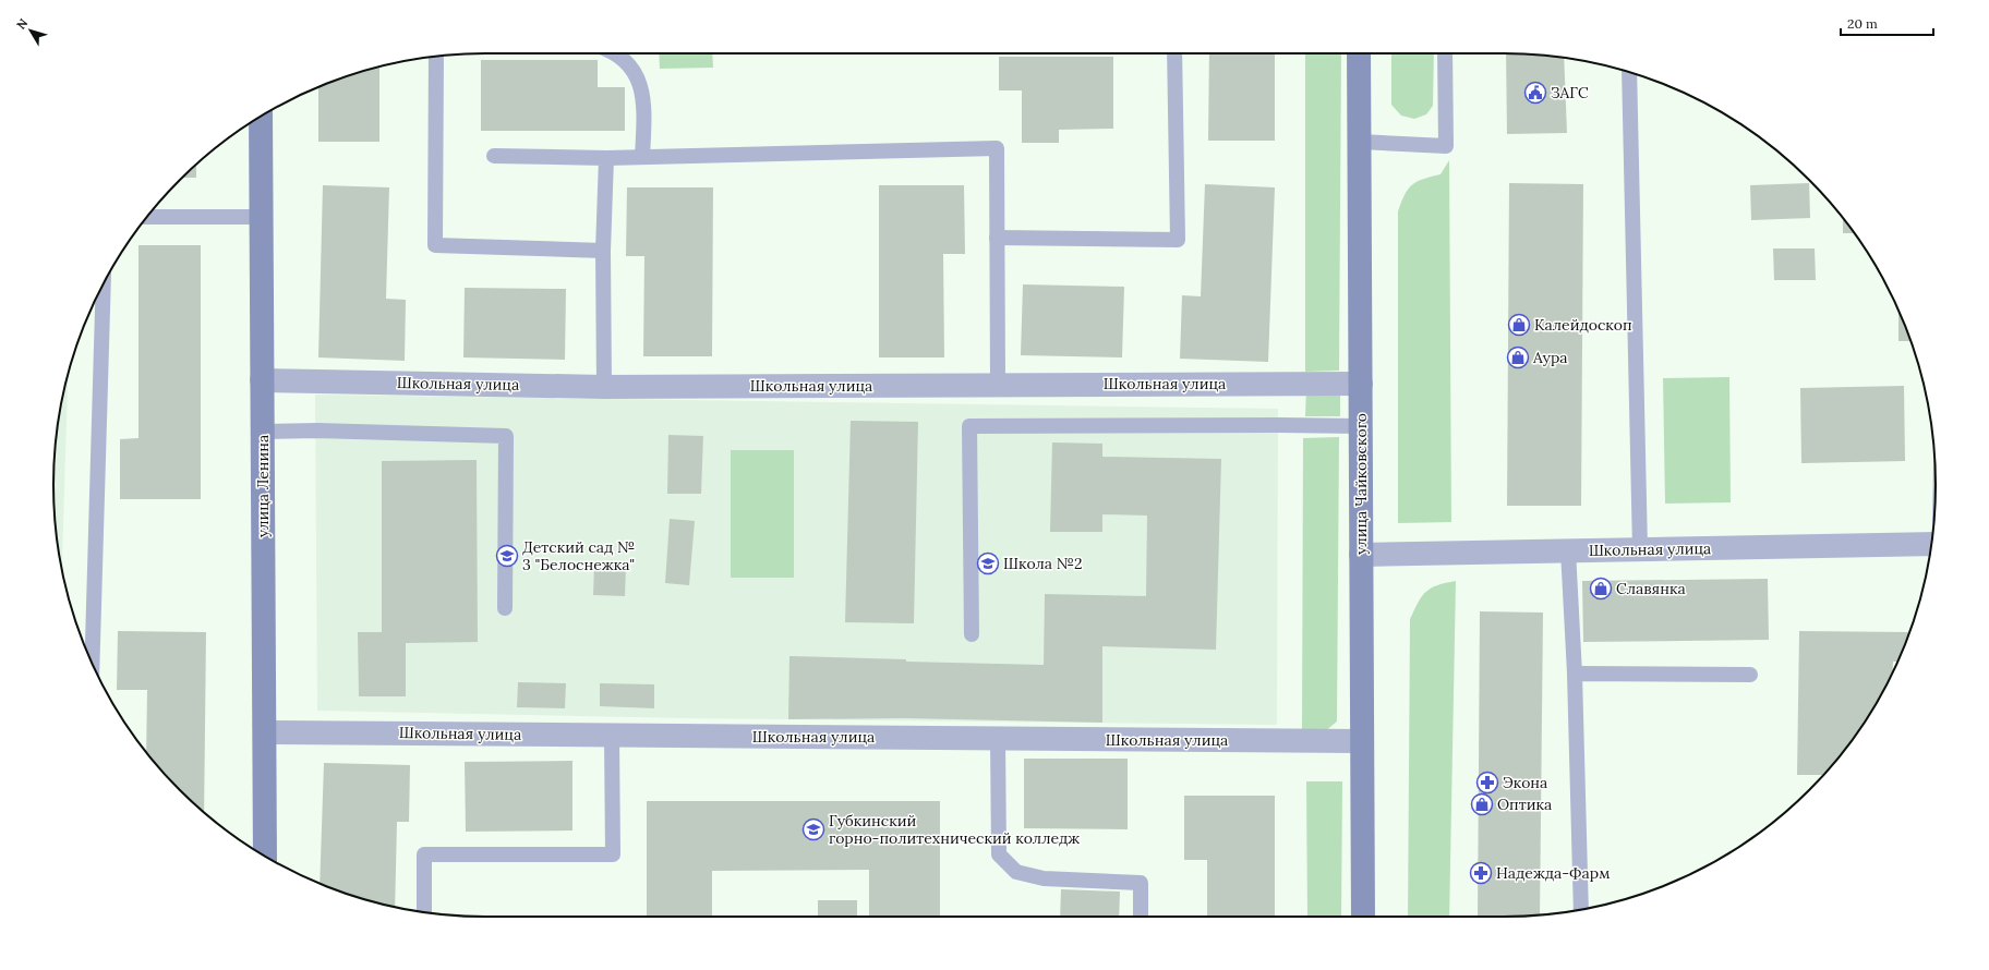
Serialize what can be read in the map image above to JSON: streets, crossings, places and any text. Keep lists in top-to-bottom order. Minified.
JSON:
{"streets":{"street":["Школьная улица","улица Чайковского","улица Ленина"]},"crossings":[["Школьная улица","улица Чайковского"],["Школьная улица","улица Ленина"]],"places":{"public building":["ЗАГС"],"shop":["Калейдоскоп","Аура","Славянка","Оптика"],"school or university":["Детский сад № 3 \"Белоснежка\"","Школа №2","Губкинский горно-политехнический колледж"],"pharmacy":["Экона","Надежда-Фарм"]},"scale_bar":"20 m","north":"top left"}
